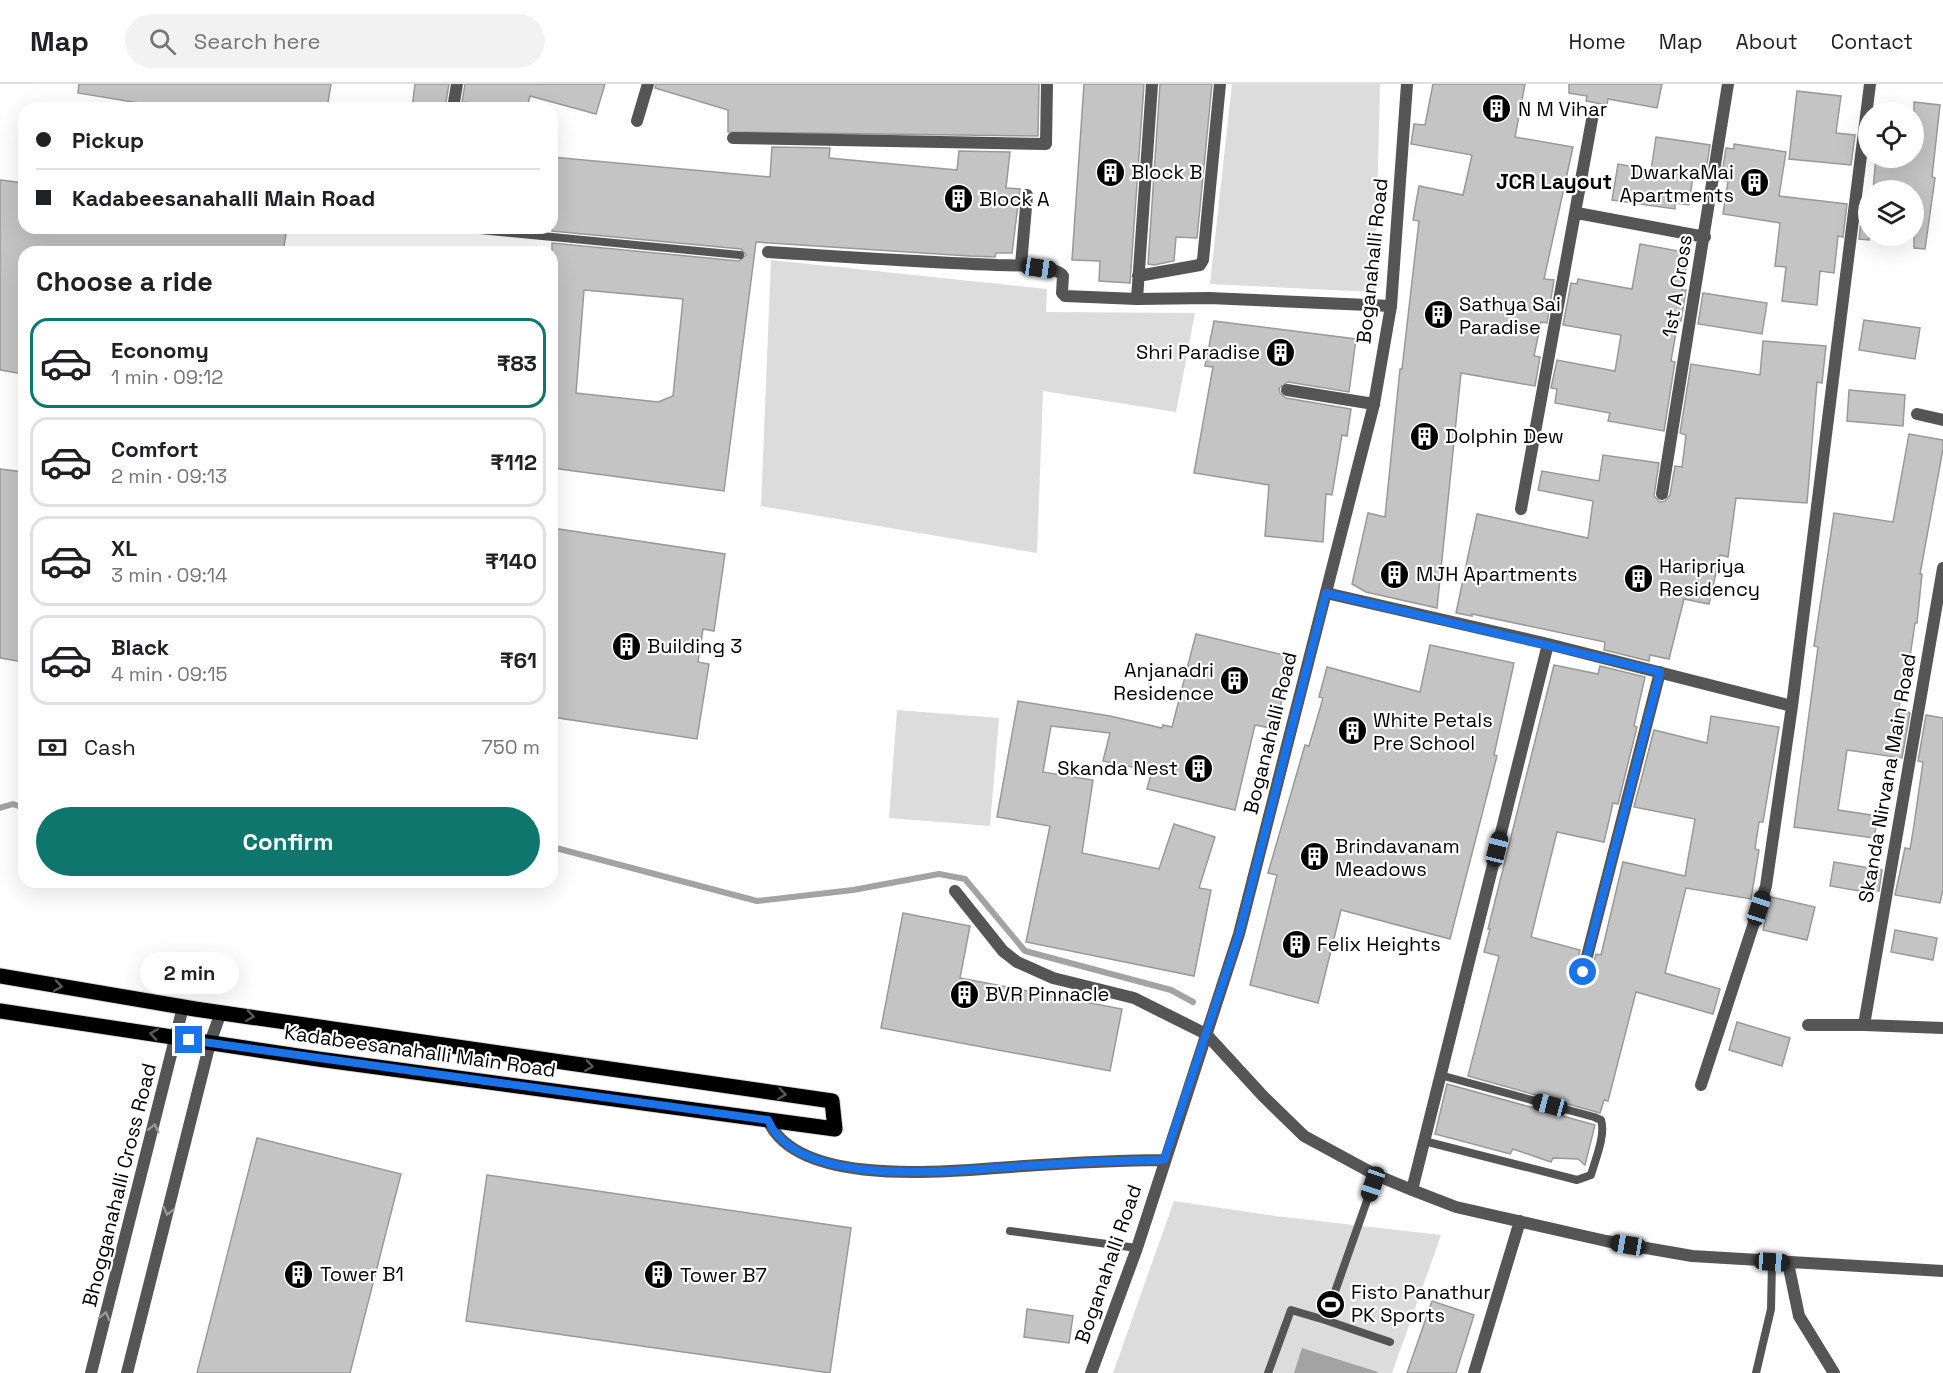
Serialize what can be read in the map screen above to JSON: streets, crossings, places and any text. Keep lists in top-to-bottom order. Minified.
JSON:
{"streets":{"main road":["Kadabeesanahalli Main Road"],"street":["Boganahalli Road","1st A Cross","Skanda Nirvana Main Road","Bhogganahalli Cross Road"]},"crossings":[["Kadabeesanahalli Main Road","Bhogganahalli Cross Road"]],"districts":["JCR Layout"],"places":{"building":["N M Vihar","Block B","DwarkaMai Apartments","Block A","Sathya Sai Paradise","Shri Paradise","Dolphin Dew","MJH Apartments","Haripriya Residency","Building 3","Anjanadri Residence","White Petals Pre School","Skanda Nest","Brindavanam Meadows","Felix Heights","BVR Pinnacle","Tower B1","Tower B7"],"sports":["Fisto Panathur PK Sports"]},"page":{"header":"Map","search":"Search here","nav":["Home","Map","About","Contact"],"banner":["Pickup","Kadabeesanahalli Main Road"],"heading":"Choose a ride","list":[{"name":"Economy","note":"1 min · 09:12","value":"₹83"},{"name":"Comfort","note":"2 min · 09:13","value":"₹112"},{"name":"XL","note":"3 min · 09:14","value":"₹140"},{"name":"Black","note":"4 min · 09:15","value":"₹61"}],"pay":["Cash","750 m"],"buttons":"Confirm","bubble":"2 min"}}
